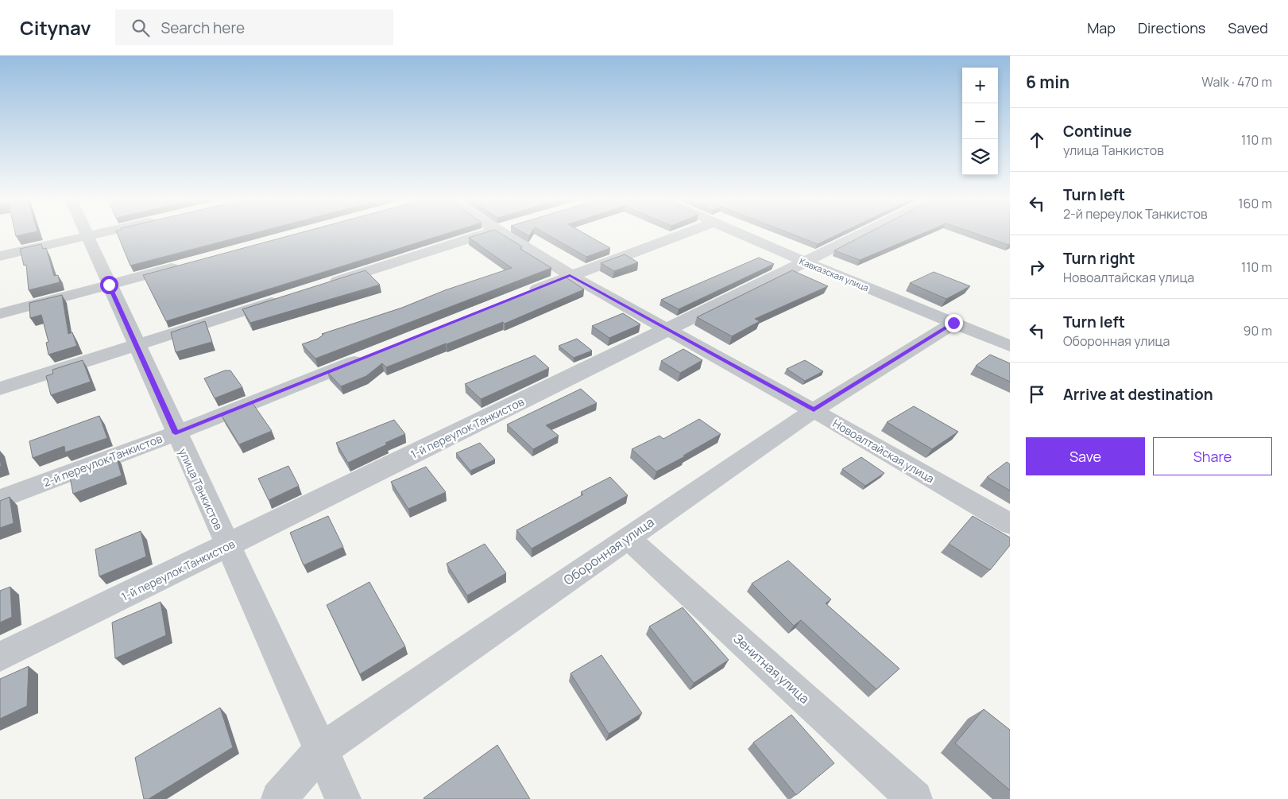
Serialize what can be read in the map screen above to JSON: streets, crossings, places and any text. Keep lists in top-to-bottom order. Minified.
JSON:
{"streets":{"street":["Кавказская улица","1-й переулок Танкистов","Новоалтайская улица","2-й переулок Танкистов","улица Танкистов","Оборонная улица","Зенитная улица"]},"crossings":[["Кавказская улица","1-й переулок Танкистов"],["Кавказская улица","Оборонная улица"],["1-й переулок Танкистов","Новоалтайская улица"],["1-й переулок Танкистов","улица Танкистов"],["Новоалтайская улица","Оборонная улица"],["2-й переулок Танкистов","улица Танкистов"],["улица Танкистов","Оборонная улица"],["Оборонная улица","Зенитная улица"]],"page":{"header":"Citynav","search":"Search here","nav":["Map","Directions","Saved"],"heading":["6 min","Walk · 470 m"],"map_buttons":["+","−"],"list":[["Continue","улица Танкистов","110 m"],["Turn left","2-й переулок Танкистов","160 m"],["Turn right","Новоалтайская улица","110 m"],["Turn left","Оборонная улица","90 m"],"Arrive at destination"],"buttons":["Save","Share"]}}
